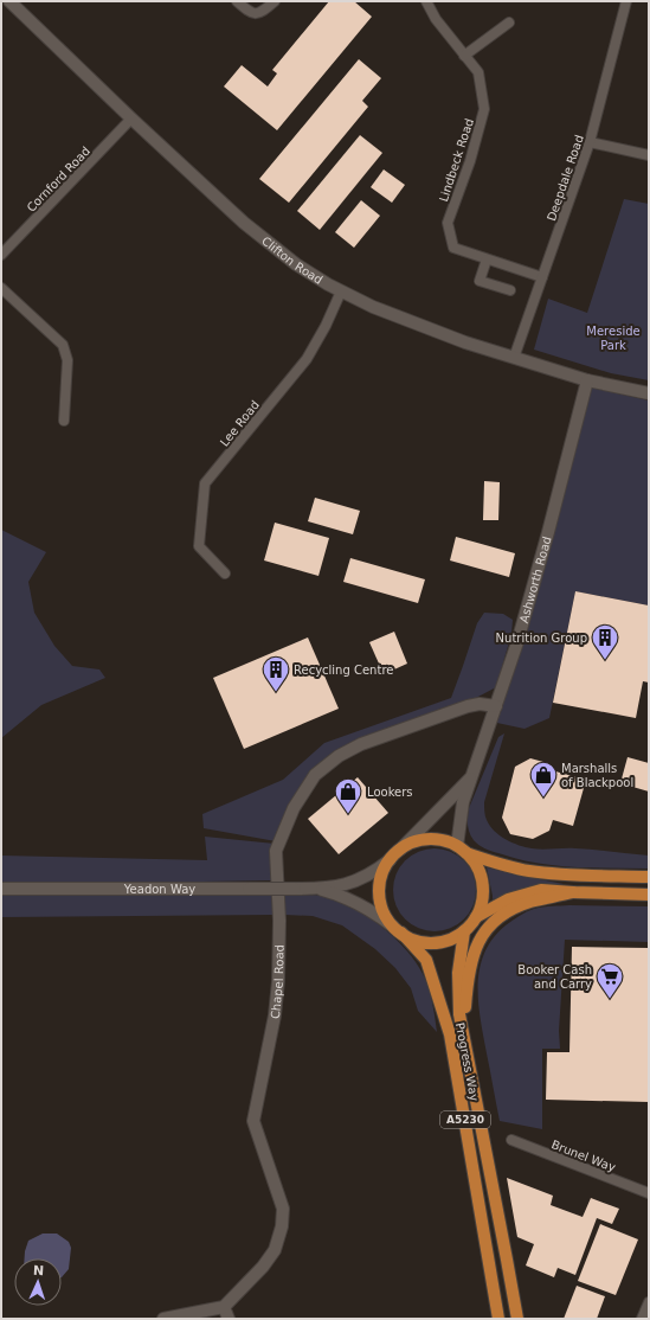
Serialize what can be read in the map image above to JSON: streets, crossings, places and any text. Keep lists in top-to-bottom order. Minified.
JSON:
{"streets":{"main road":["Progress Way","A5230"],"street":["Lindbeck Road","Deepdale Road","Cornford Road","Clifton Road","Lee Road","Ashworth Road","Yeadon Way","Chapel Road","Brunel Way"]},"crossings":[["Lindbeck Road","Deepdale Road"],["Deepdale Road","Clifton Road"],["Cornford Road","Clifton Road"],["Clifton Road","Lee Road"],["Clifton Road","Ashworth Road"],["Ashworth Road","Yeadon Way"],["Ashworth Road","Chapel Road"],["Ashworth Road","Progress Way"],["Ashworth Road","A5230"],["Yeadon Way","Progress Way"],["Yeadon Way","A5230"],["Progress Way","A5230"]],"parks":["Mereside Park"],"places":{"building":["Nutrition Group","Recycling Centre"],"shop":["Marshalls of Blackpool","Lookers"],"supermarket":["Booker Cash and Carry"]},"north":"top"}
